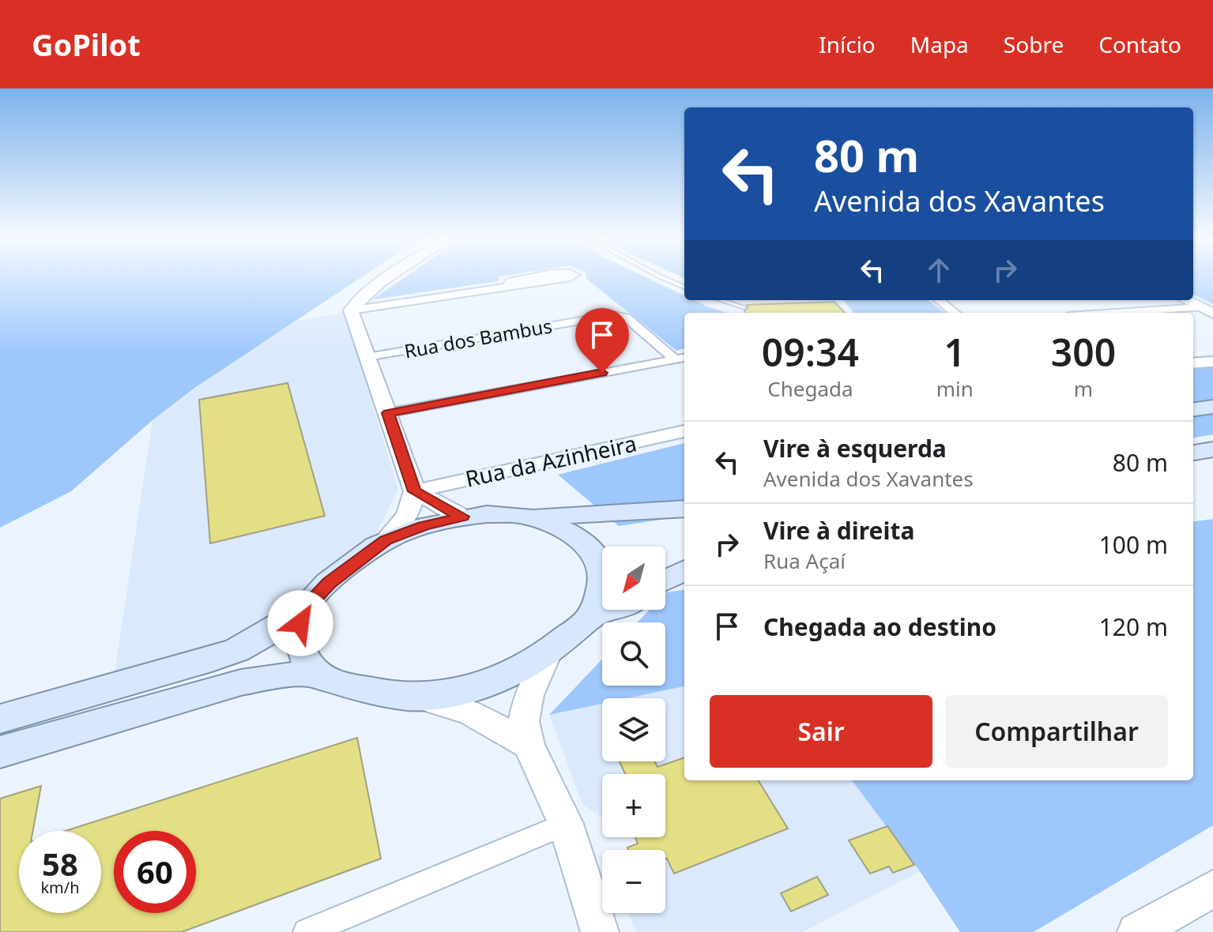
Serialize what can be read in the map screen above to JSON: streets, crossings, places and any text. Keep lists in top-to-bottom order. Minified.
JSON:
{"streets":{"main road":["Rua da Azinheira"],"street":["Rua dos Bambus"]},"north":"bottom left","page":{"header":"GoPilot","nav":["Início","Mapa","Sobre","Contato"],"turn":["80 m","Avenida dos Xavantes"],"eta":["09:34","Chegada","1","min","300","m"],"list":[{"name":"Vire à esquerda","note":"Avenida dos Xavantes","value":"80 m"},{"name":"Vire à direita","note":"Rua Açaí","value":"100 m"},{"name":"Chegada ao destino","value":"120 m"}],"map_buttons":["+","−"],"buttons":["Sair","Compartilhar"],"speed":"58 km/h","limit":"60"}}
